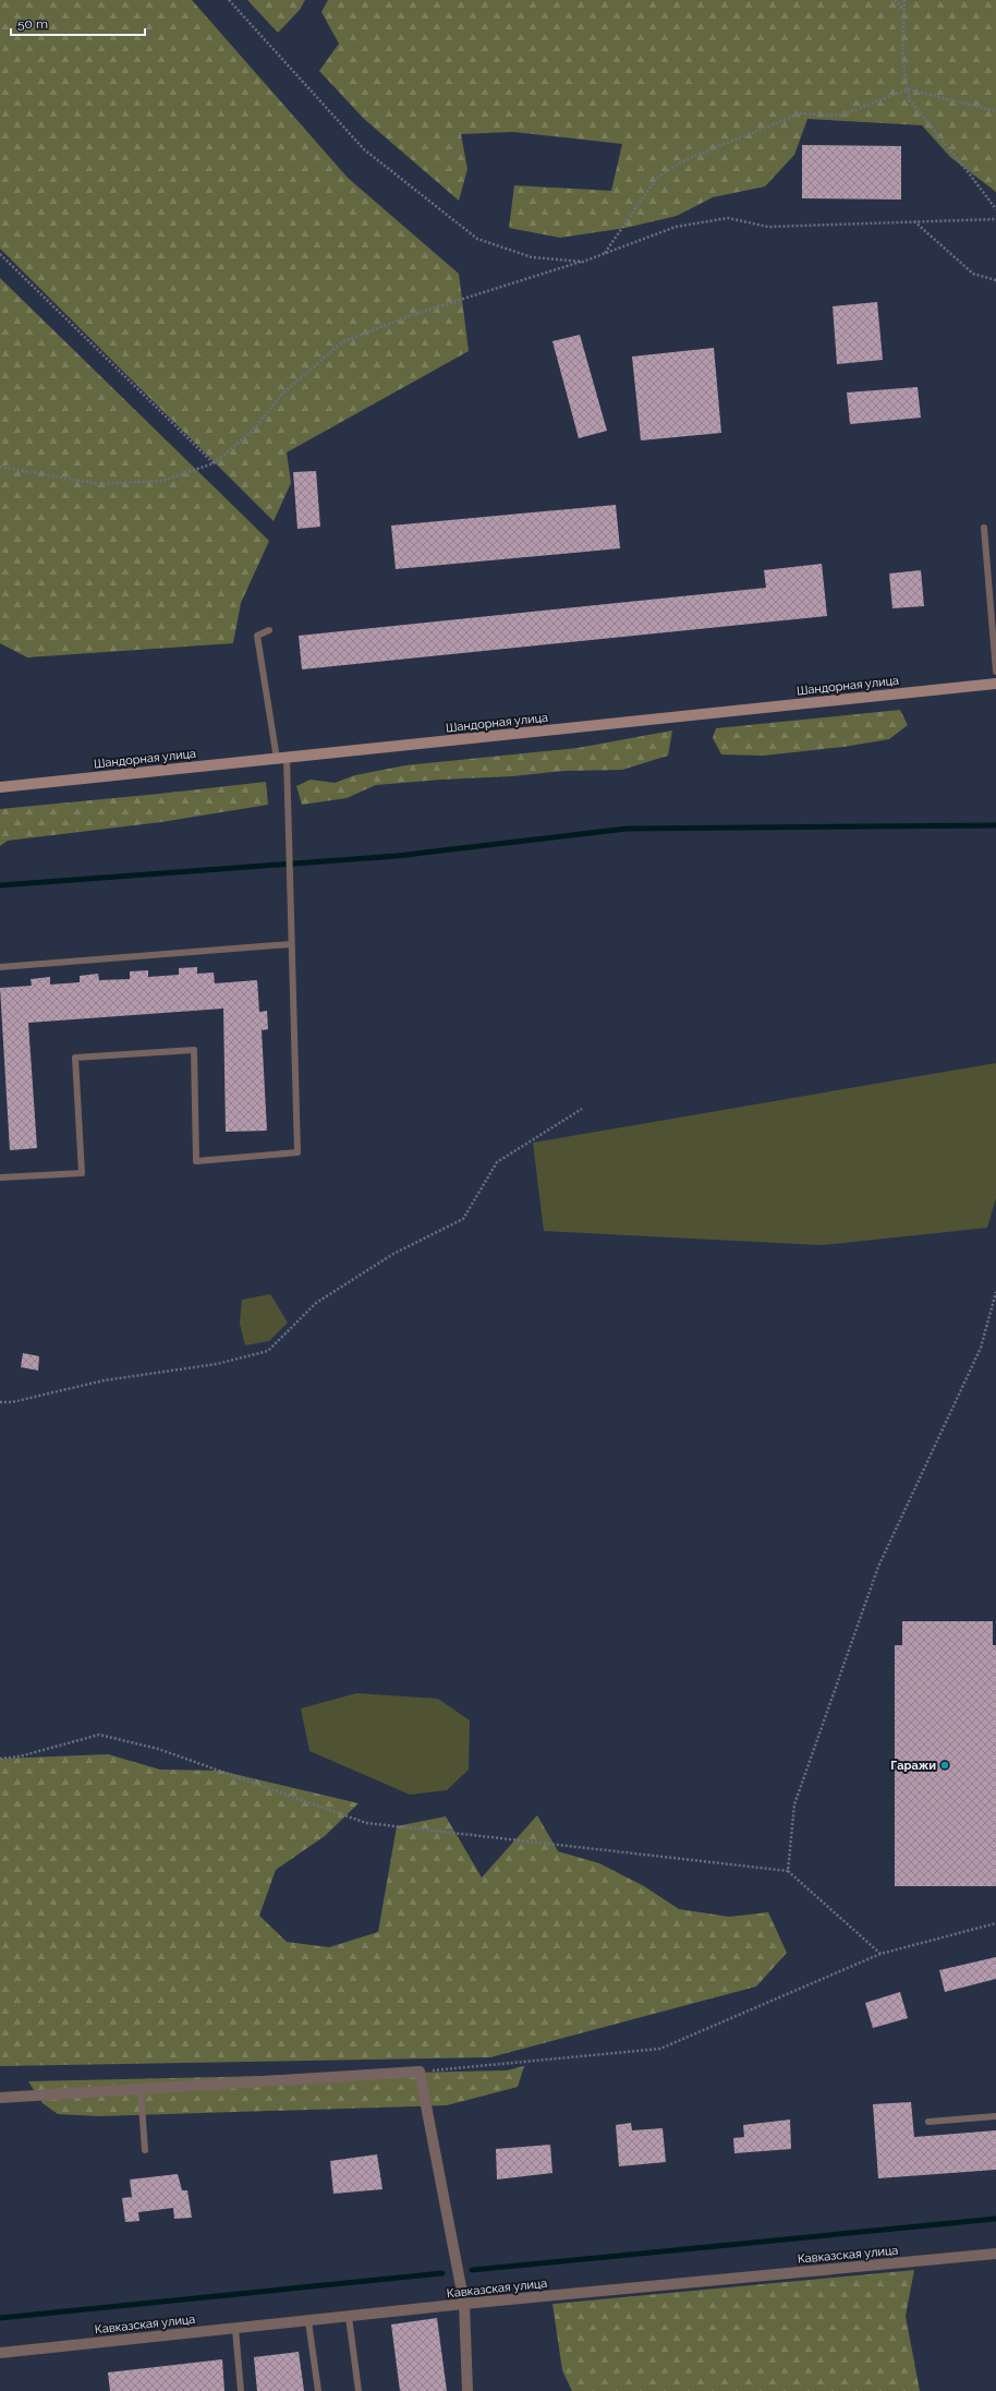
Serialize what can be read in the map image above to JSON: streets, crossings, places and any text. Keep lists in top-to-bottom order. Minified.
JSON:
{"streets":{"street":["Шандорная улица","Кавказская улица"]},"places":["Гаражи"],"scale_bar":"50 m"}
